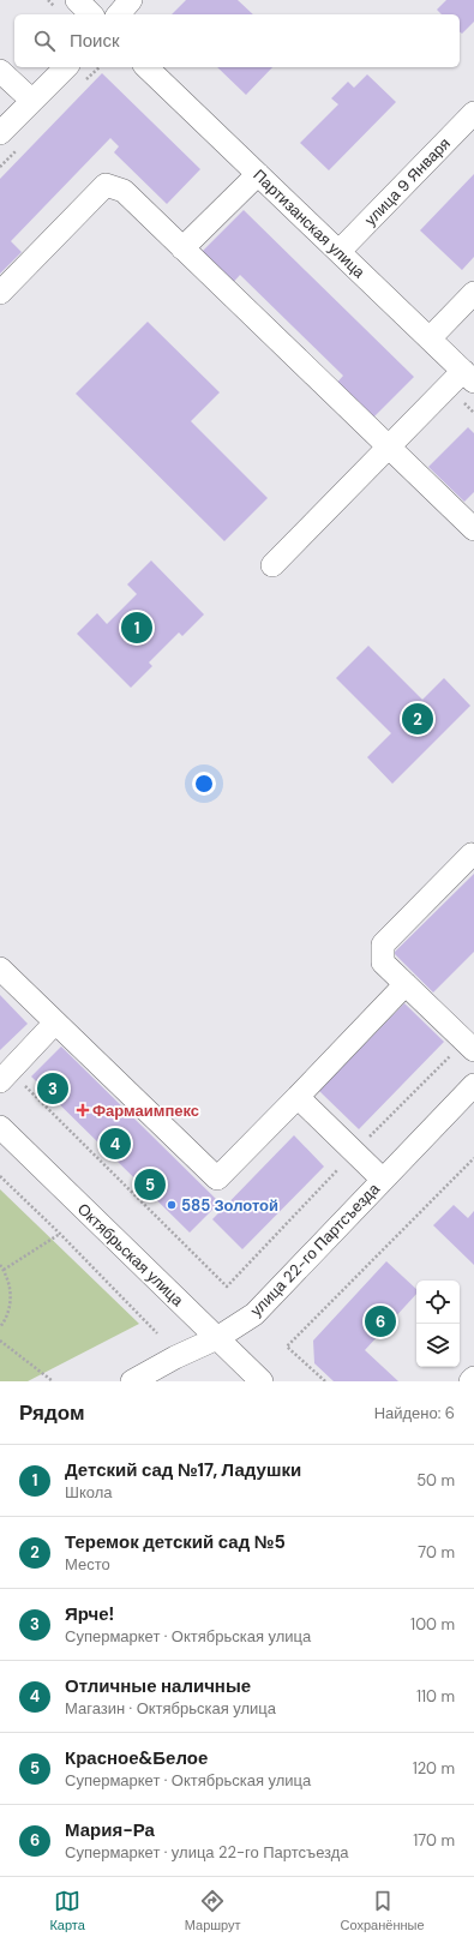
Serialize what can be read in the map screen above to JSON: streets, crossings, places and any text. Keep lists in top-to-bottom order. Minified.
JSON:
{"streets":{"street":["улица 9 Января","Партизанская улица","улица 22-го Партсъезда","Октябрьская улица"]},"crossings":[["улица 9 Января","Партизанская улица"],["улица 22-го Партсъезда","Октябрьская улица"]],"places":{"health":["Фармаимпекс"],"other":["585 Золотой"]},"page":{"search":"Поиск","pins":["1","2","3","4","5","6"],"heading":["Рядом","Найдено: 6"],"list":[{"mark":"1","name":"Детский сад №17, Ладушки","note":"Школа","value":"50 m"},{"mark":"2","name":"Теремок детский сад №5","note":"Место","value":"70 m"},{"mark":"3","name":"Ярче!","note":"Супермаркет · Октябрьская улица","value":"100 m"},{"mark":"4","name":"Отличные наличные","note":"Магазин · Октябрьская улица","value":"110 m"},{"mark":"5","name":"Красное&Белое","note":"Супермаркет · Октябрьская улица","value":"120 m"},{"mark":"6","name":"Мария-Ра","note":"Супермаркет · улица 22-го Партсъезда","value":"170 m"}],"nav":["Карта","Маршрут","Сохранённые"]}}
